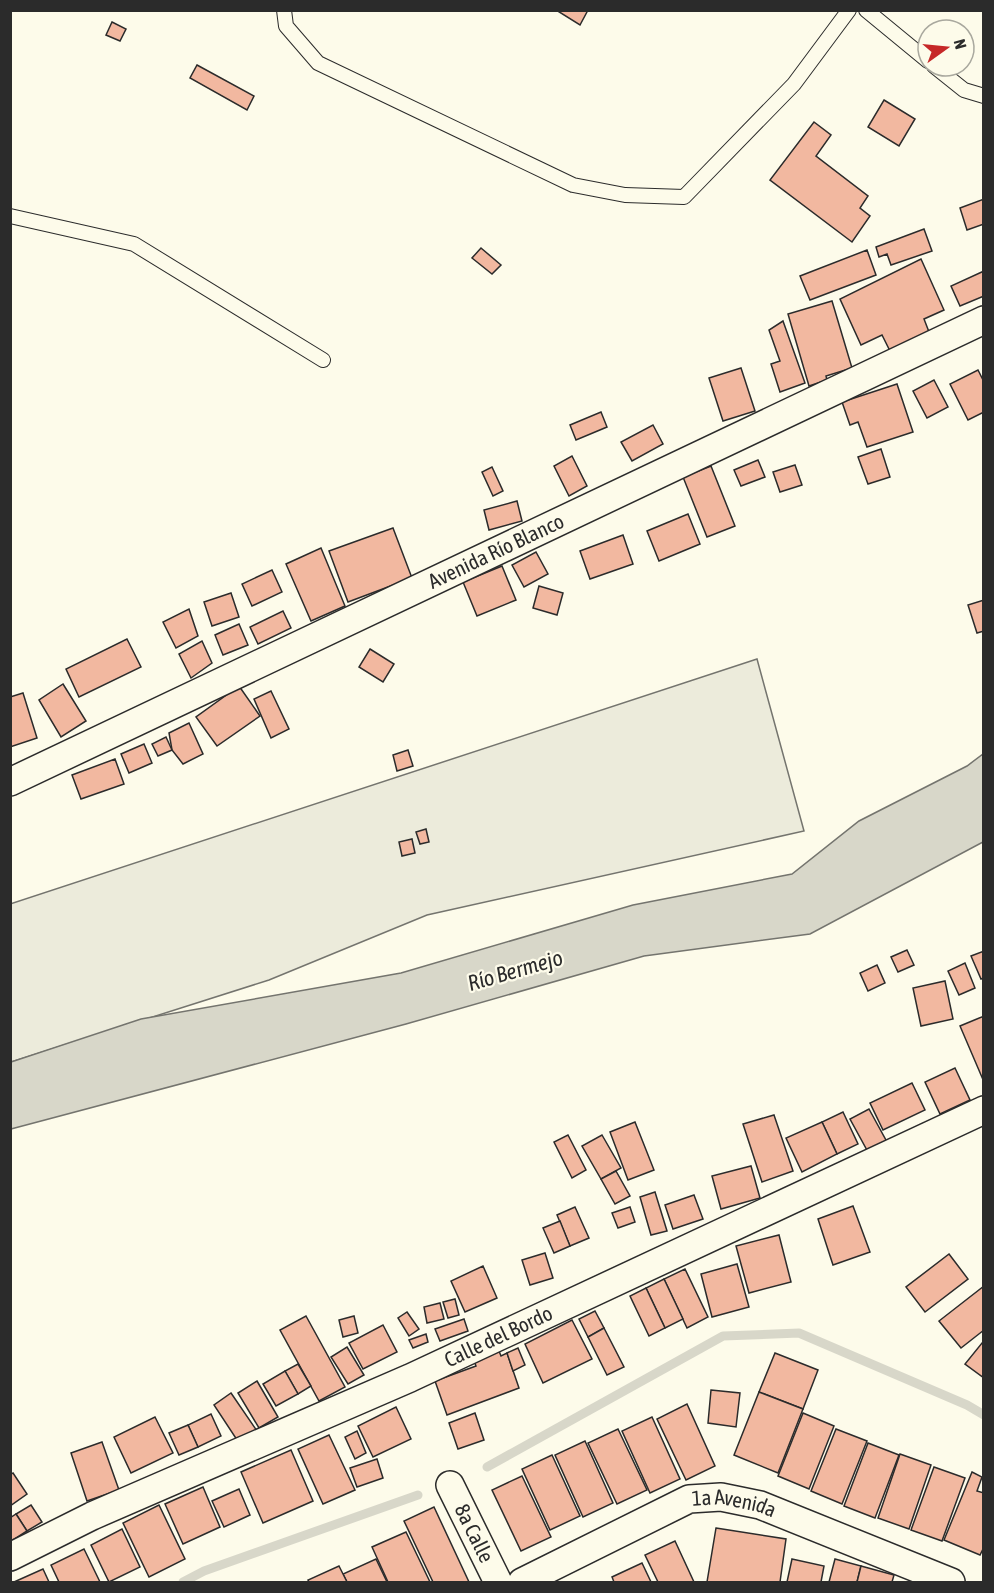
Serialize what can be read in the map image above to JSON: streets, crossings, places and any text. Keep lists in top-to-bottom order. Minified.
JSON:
{"streets":{"street":["Avenida Río Blanco","Calle del Bordo","1a Avenida","8a Calle"]},"water":["Río Bermejo"],"north":"right"}
